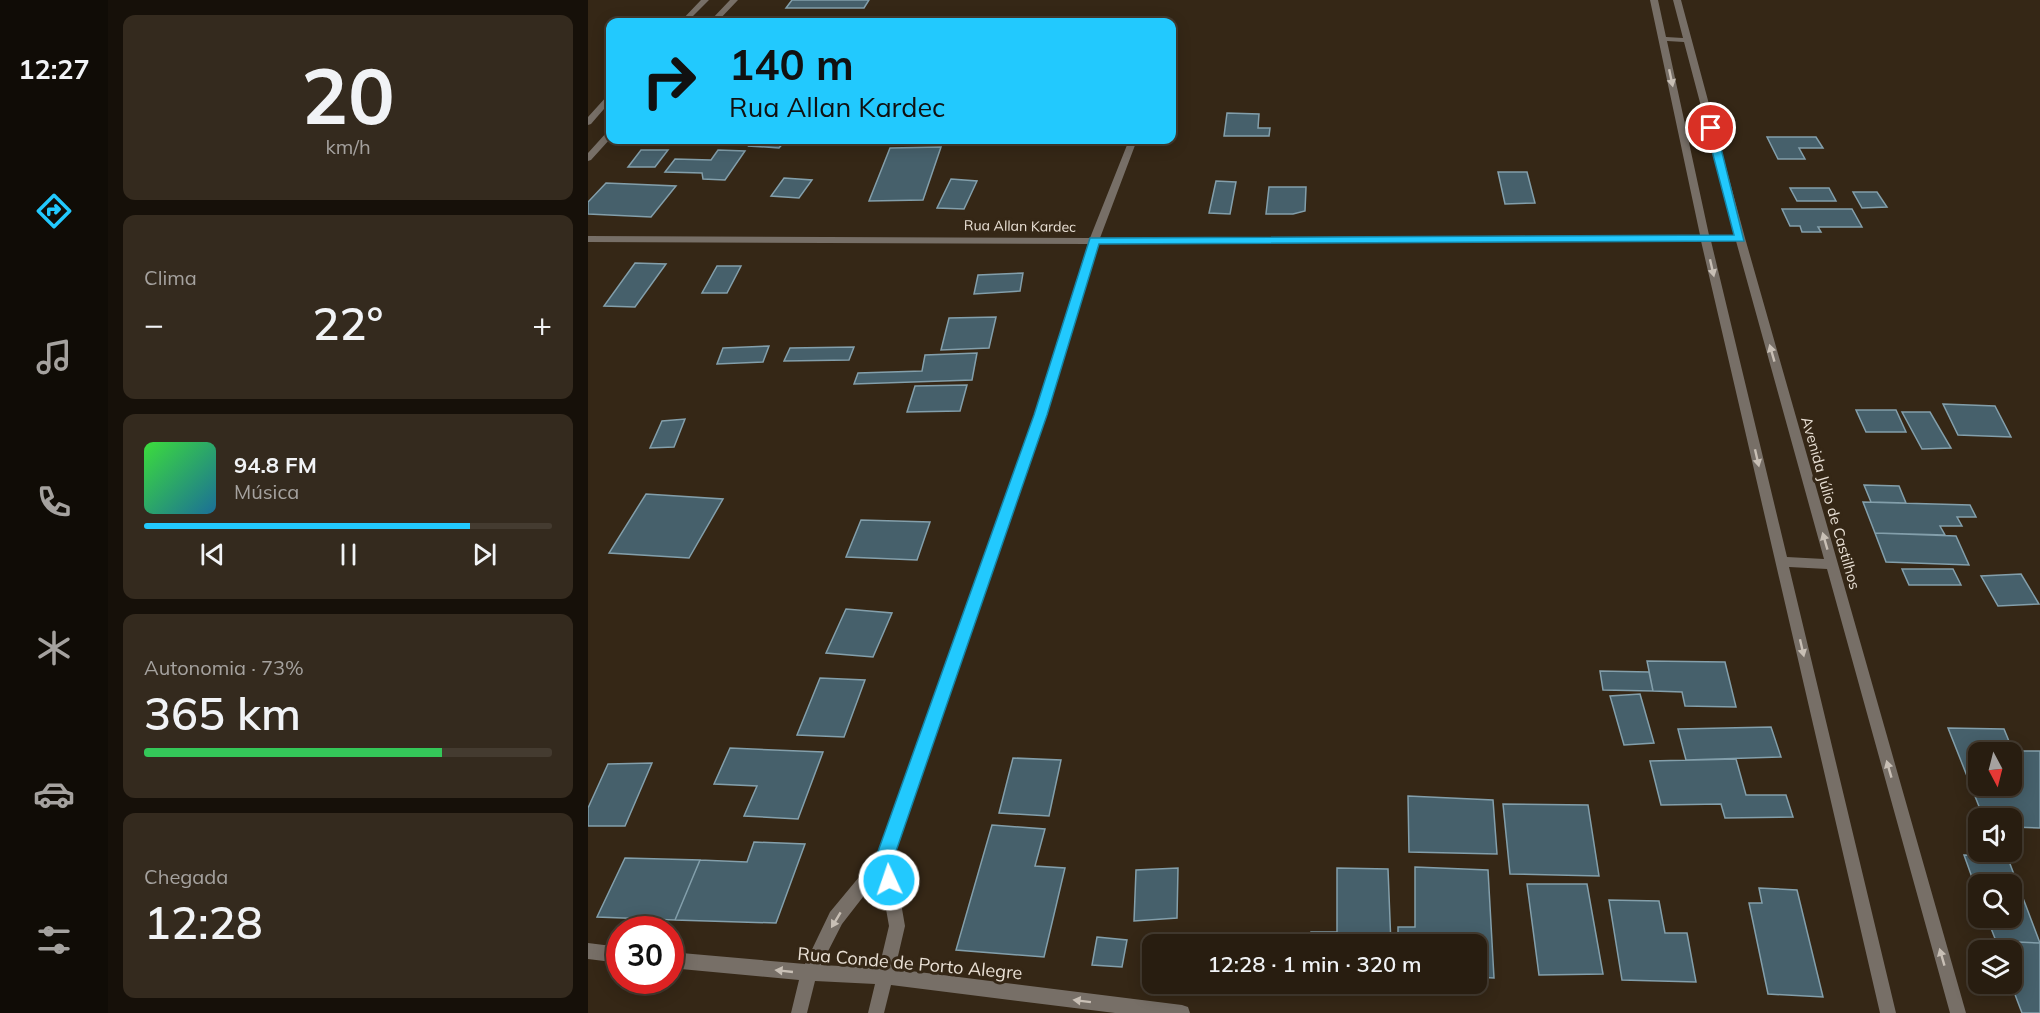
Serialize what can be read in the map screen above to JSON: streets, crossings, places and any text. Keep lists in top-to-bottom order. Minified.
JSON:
{"streets":{"street":["Rua Allan Kardec","Avenida Júlio de Castilhos","Rua Conde de Porto Alegre"]},"crossings":[["Rua Allan Kardec","Avenida Júlio de Castilhos"]],"one_way":["Rua Conde de Porto Alegre"],"north":"bottom","page":{"tabs":"12:27","tile":[["20","km/h"],"Clima",["Autonomia · 73%","365 km"],["Chegada","12:28"]],"turn":["140 m","Rua Allan Kardec"],"heat":["−","22°","+"],"song":["94.8 FM","Música"],"limit":"30","trip":"12:28 · 1 min · 320 m"}}
